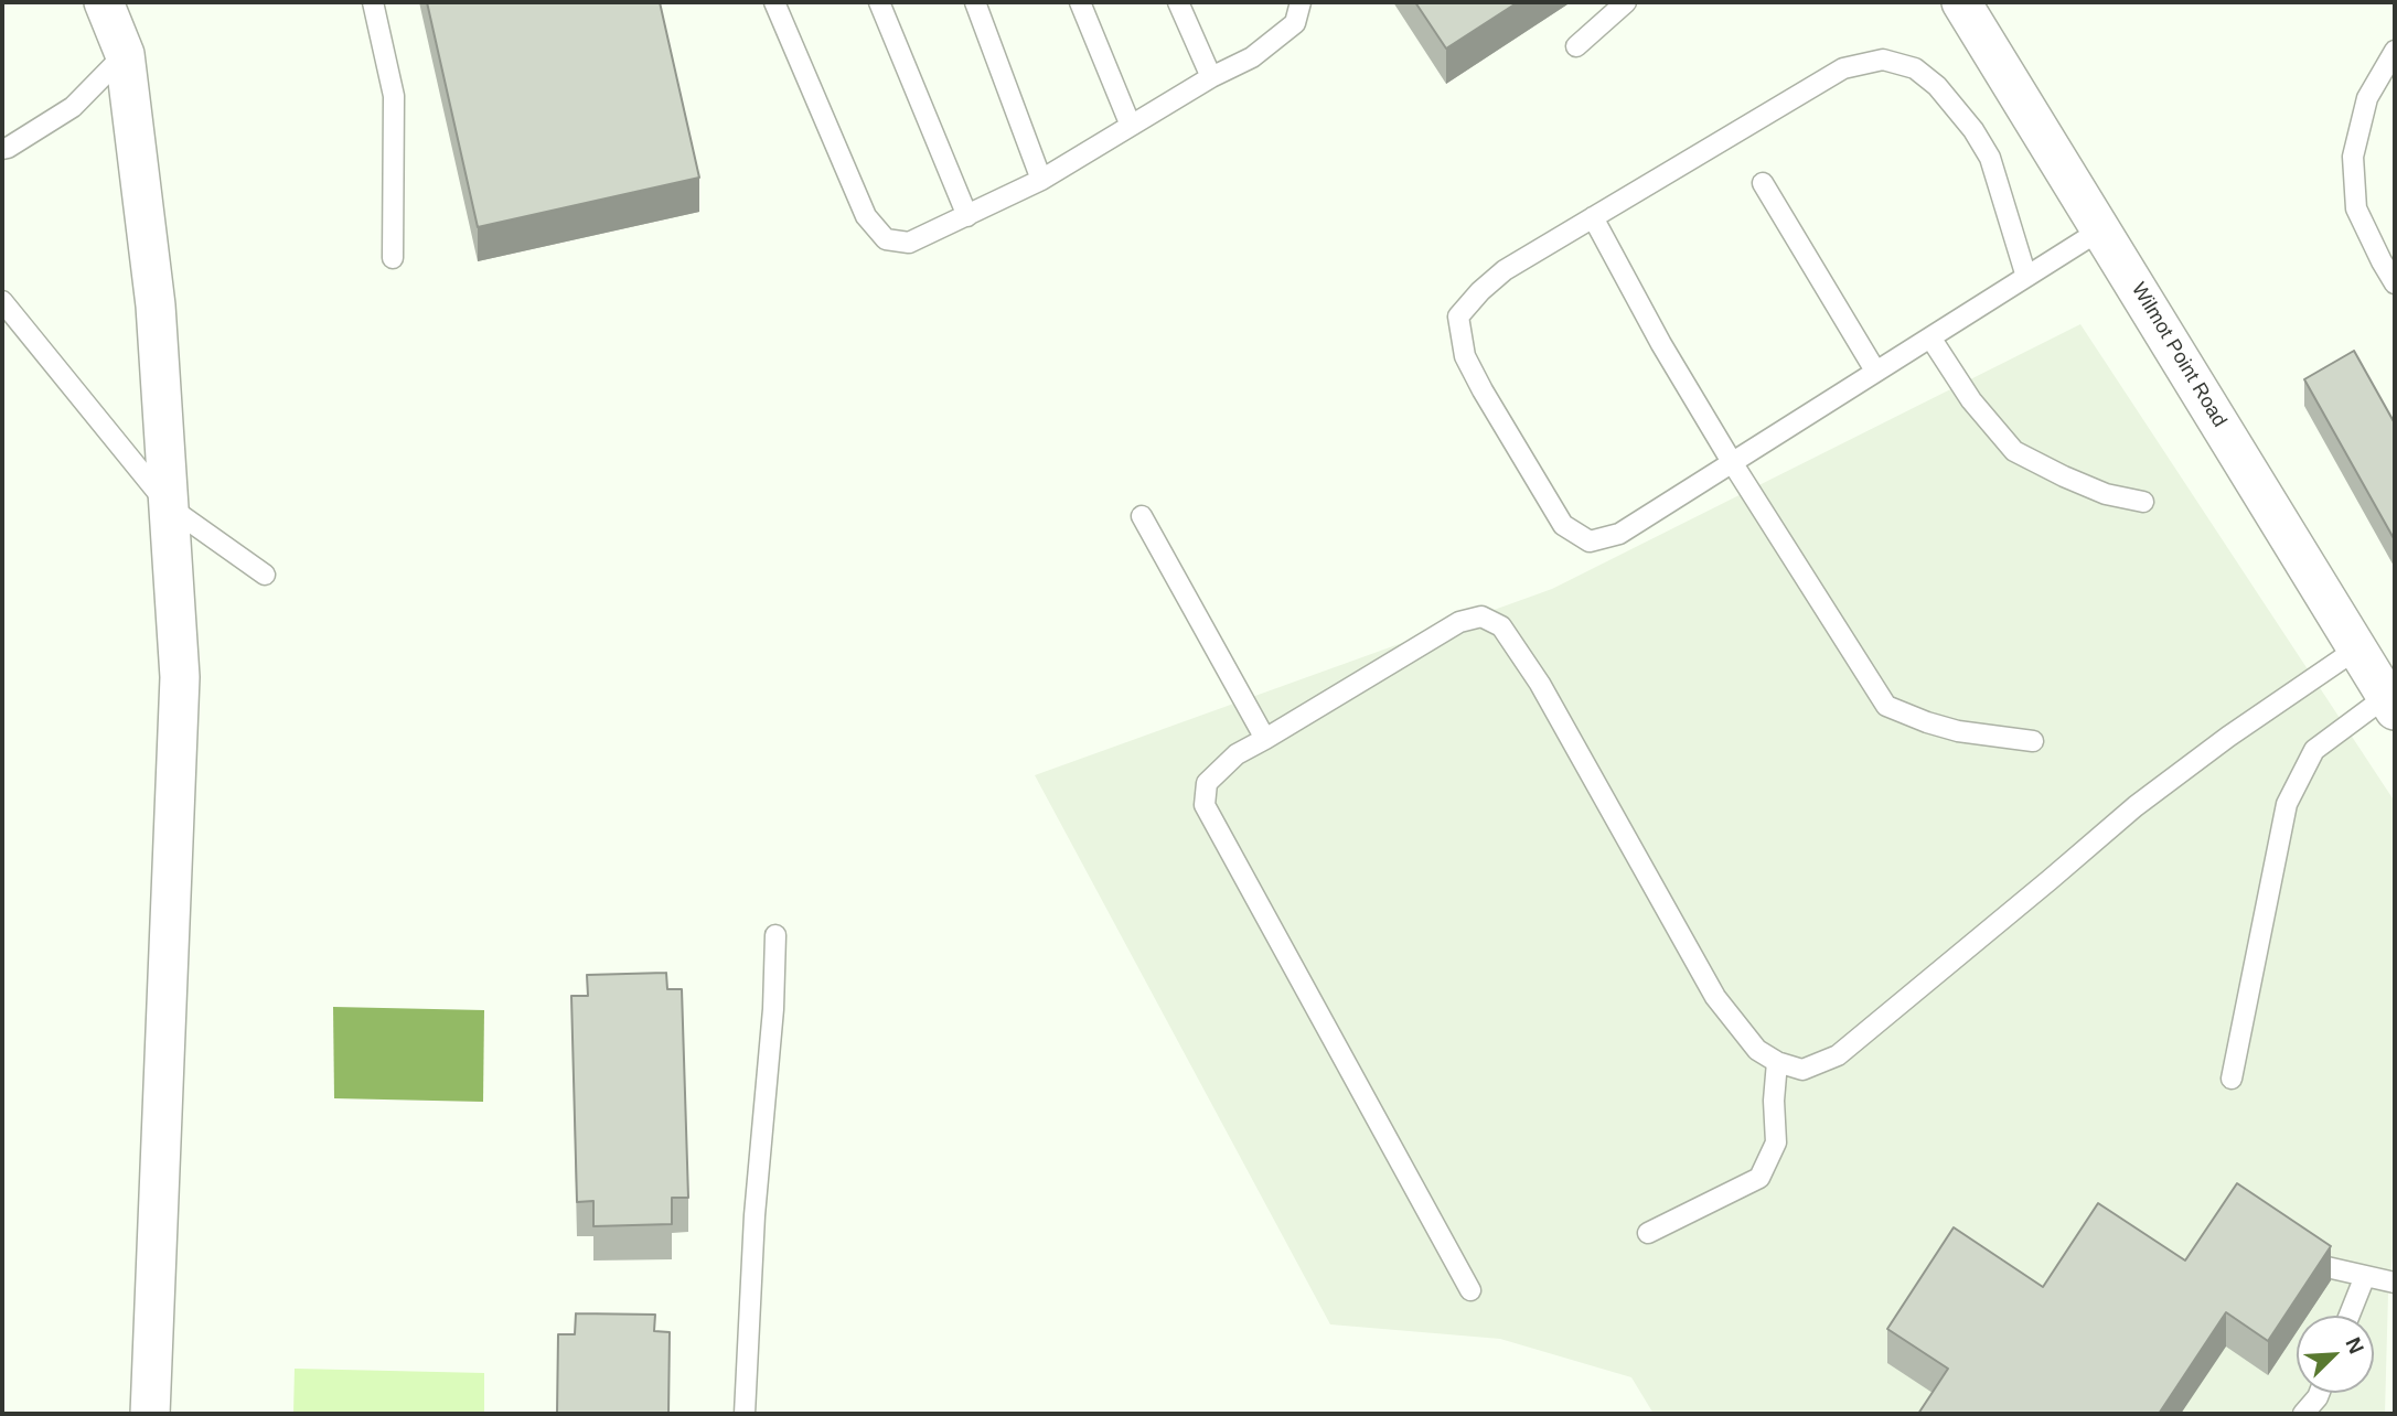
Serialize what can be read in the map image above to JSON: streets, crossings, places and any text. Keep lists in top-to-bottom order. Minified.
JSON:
{"streets":{"street":["Wilmot Point Road"]},"north":"top right"}
